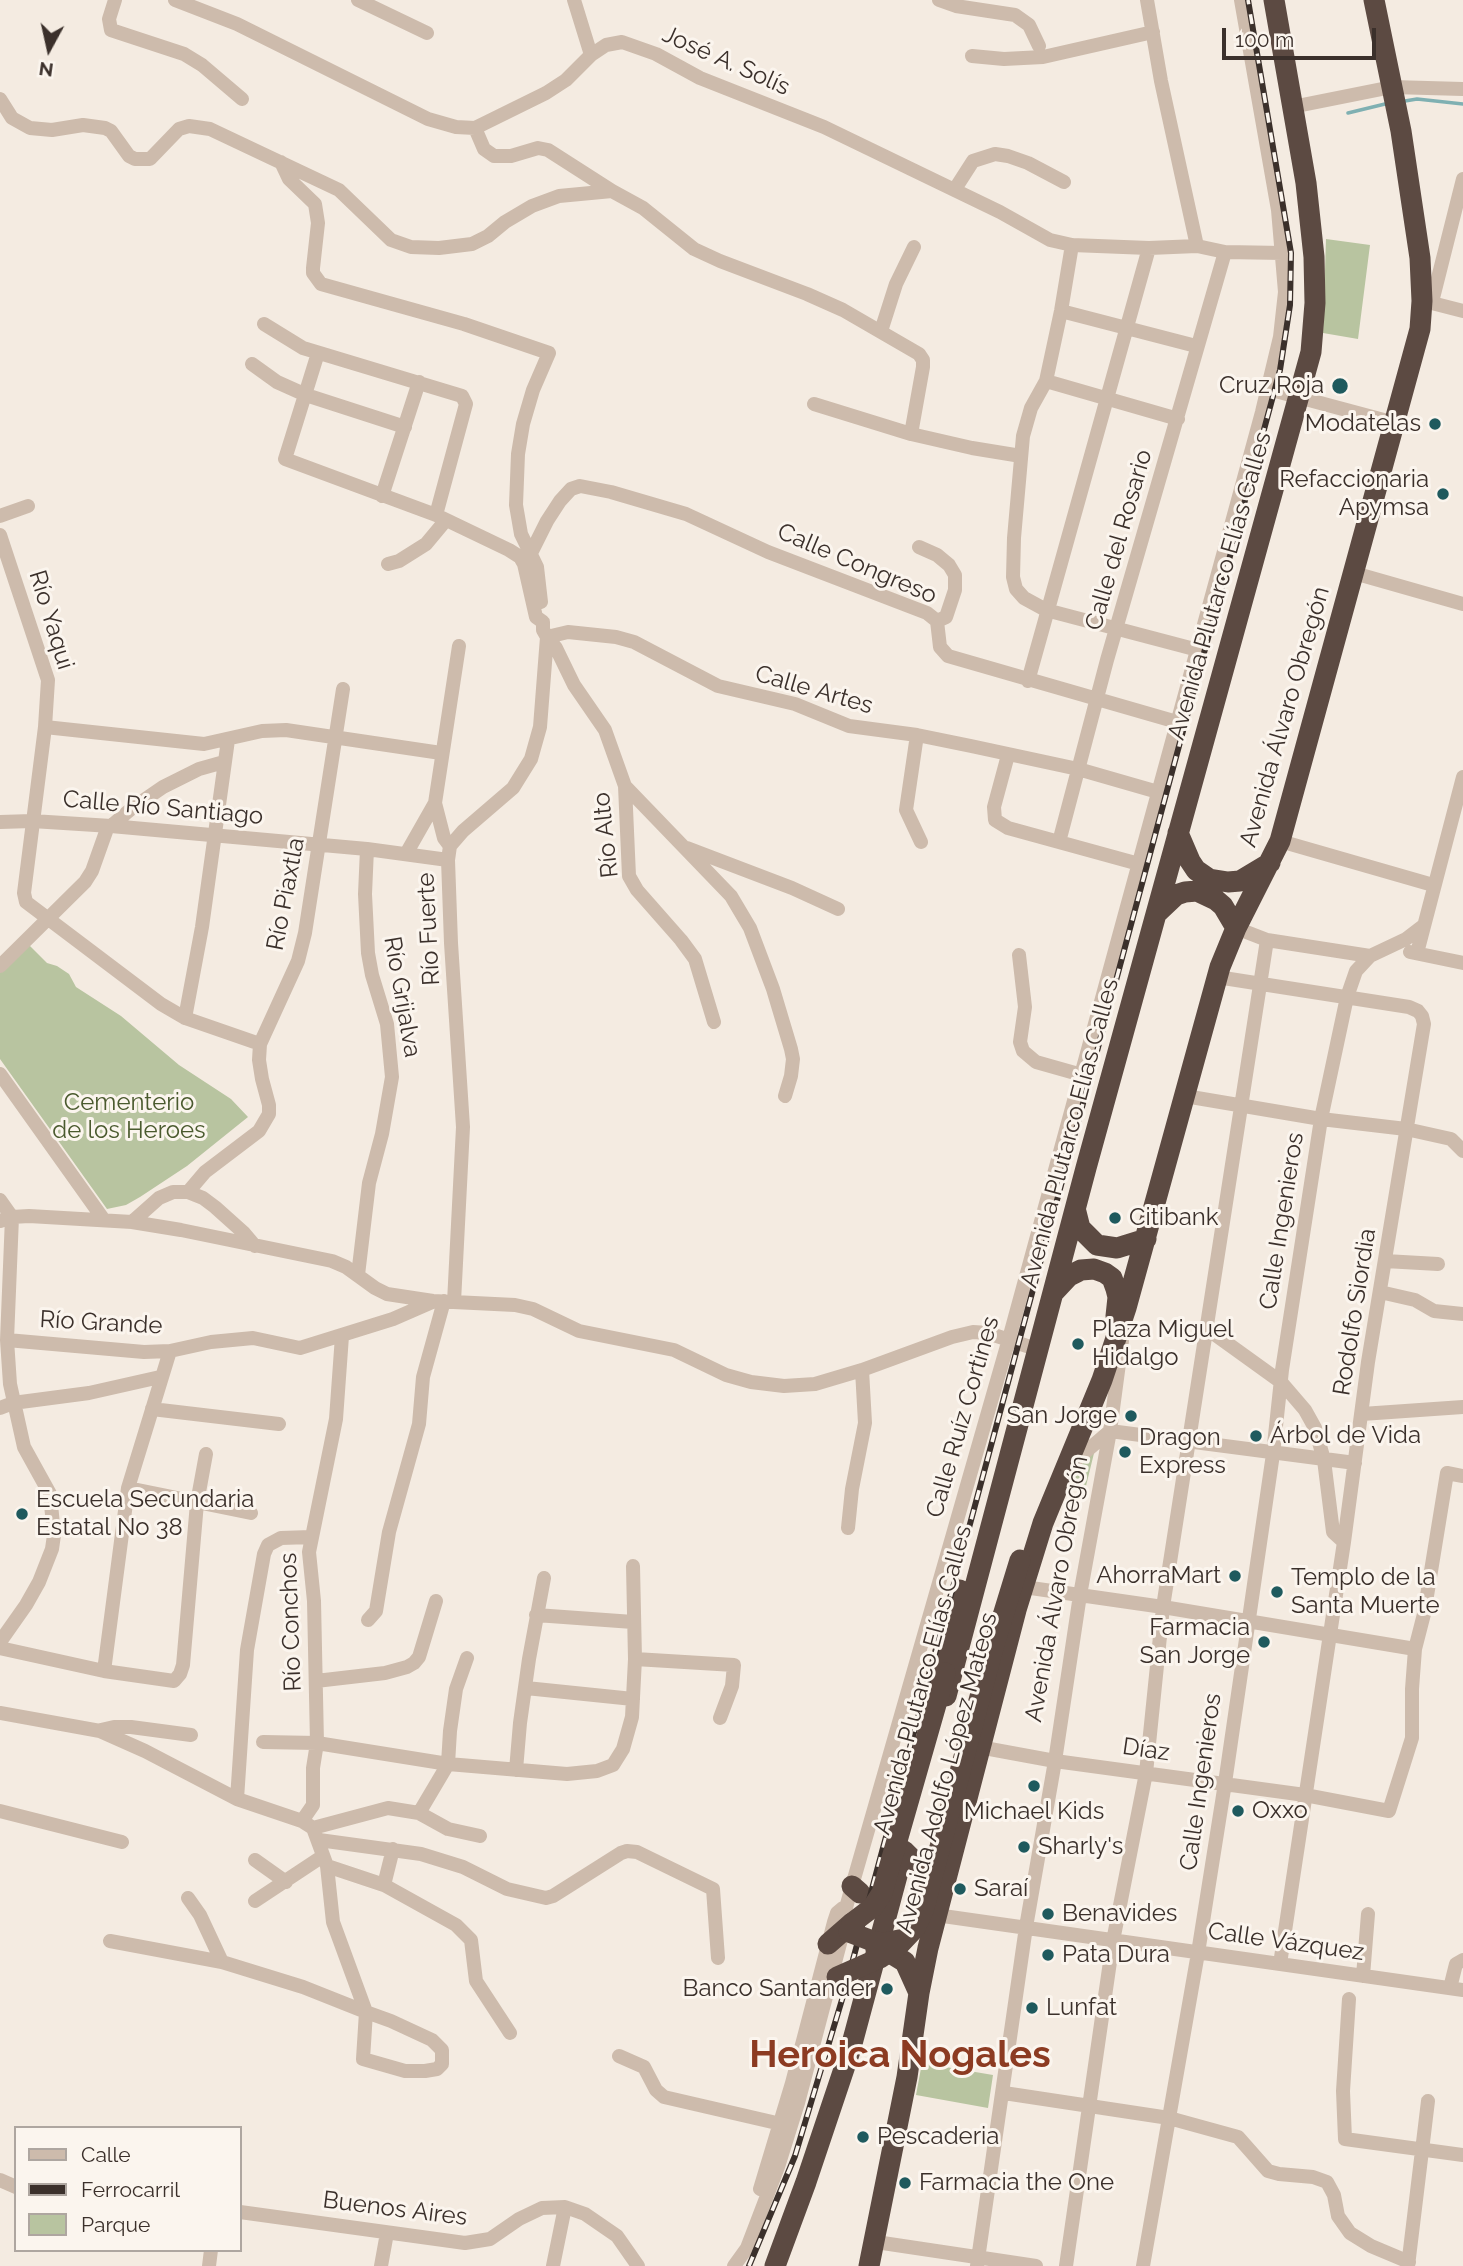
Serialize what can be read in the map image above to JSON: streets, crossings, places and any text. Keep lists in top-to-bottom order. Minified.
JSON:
{"streets":{"highway":["Avenida Plutarco Elías Calles","Avenida Álvaro Obregón","Avenida Adolfo López Mateos"],"street":["José A. Solís","Calle del Rosario","Calle Congreso","Río Yaqui","Calle Artes","Calle Río Santiago","Río Alto","Río Piaxtla","Río Fuerte","Río Grijalva","Calle Ingenieros","Rodolfo Siordia","Río Grande","Calle Ruíz Cortines","Río Conchos","Díaz","Calle Vázquez","Buenos Aires"]},"crossings":[["José A. Solís","Calle del Rosario"],["José A. Solís","Calle Ruíz Cortines"],["Calle del Rosario","Calle Congreso"],["Calle del Rosario","Calle Artes"],["Calle Congreso","Calle Ruíz Cortines"],["Avenida Plutarco Elías Calles","Calle Ruíz Cortines"],["Río Yaqui","Calle Río Santiago"],["Río Yaqui","Río Piaxtla"],["Calle Artes","Río Alto"],["Calle Artes","Río Fuerte"],["Calle Artes","Calle Ruíz Cortines"],["Avenida Álvaro Obregón","Díaz"],["Avenida Álvaro Obregón","Avenida Adolfo López Mateos"],["Avenida Álvaro Obregón","Calle Vázquez"],["Calle Río Santiago","Río Piaxtla"],["Calle Río Santiago","Río Fuerte"],["Calle Río Santiago","Río Grijalva"],["Río Alto","Río Fuerte"],["Río Fuerte","Río Grande"],["Calle Ingenieros","Rodolfo Siordia"],["Calle Ingenieros","Díaz"],["Calle Ingenieros","Calle Vázquez"],["Rodolfo Siordia","Díaz"],["Rodolfo Siordia","Calle Vázquez"],["Río Grande","Río Conchos"],["Díaz","Avenida Adolfo López Mateos"],["Avenida Adolfo López Mateos","Calle Vázquez"]],"districts":["Heroica Nogales"],"parks":["Cementerio de los Heroes"],"places":["Cruz Roja","Modatelas","Refaccionaria Apymsa","Citibank","Plaza Miguel Hidalgo","San Jorge","Árbol de Vida","Dragon Express","Escuela Secundaria Estatal No 38","AhorraMart","Templo de la Santa Muerte","Farmacia San Jorge","Michael Kids","Oxxo","Sharly's","Saraí","Benavides","Pata Dura","Banco Santander","Lunfat","Pescaderia","Farmacia the One"],"legend":["Calle","Ferrocarril","Parque"],"scale_bar":"100 m","north":"bottom"}
